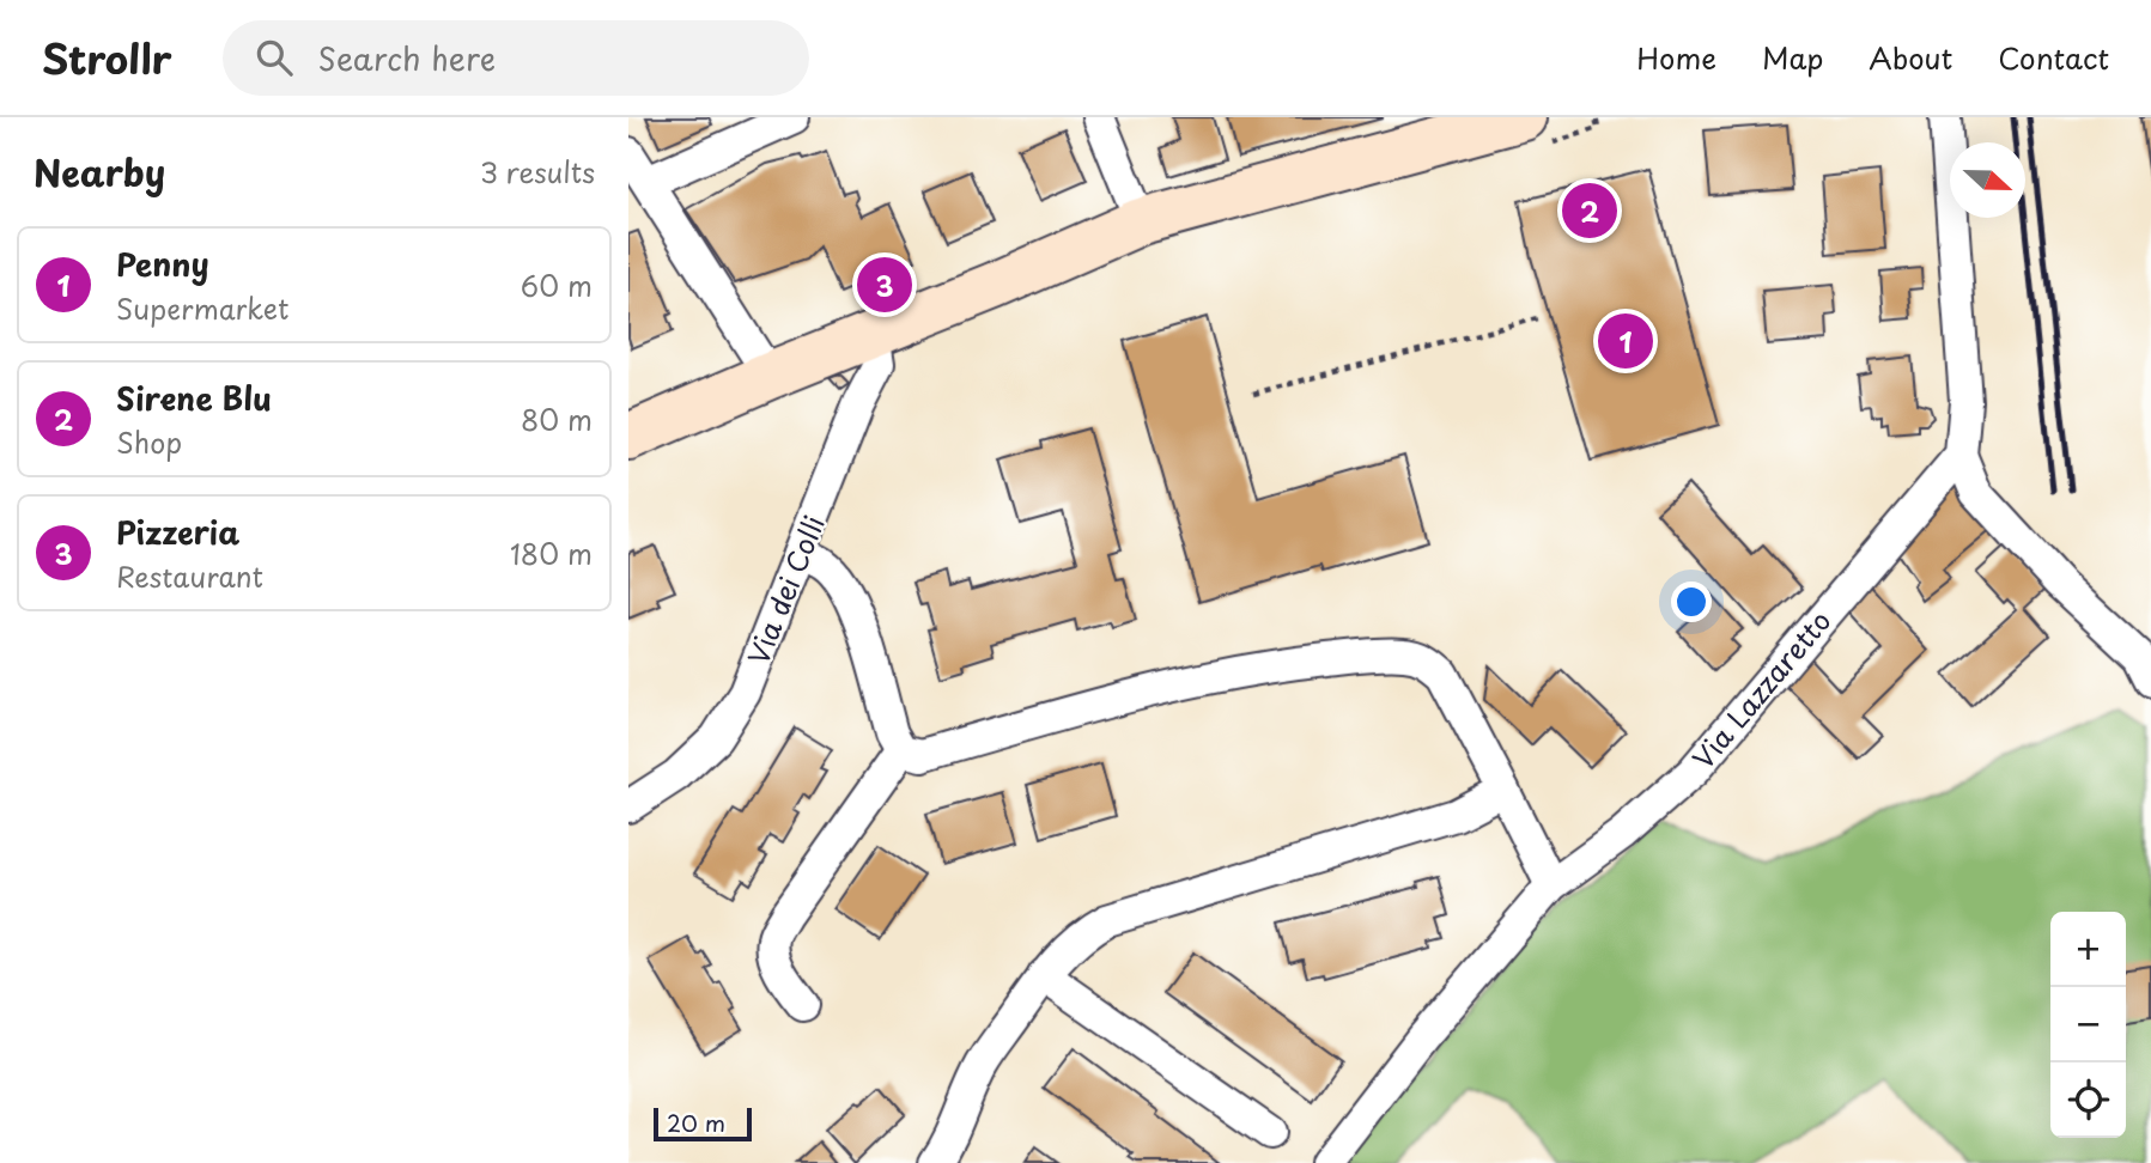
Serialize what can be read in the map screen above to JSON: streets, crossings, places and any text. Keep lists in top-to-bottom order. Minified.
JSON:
{"streets":{"street":["Via dei Colli","Via Lazzaretto"]},"scale_bar":"20 m","north":"right","page":{"header":"Strollr","search":"Search here","nav":["Home","Map","About","Contact"],"heading":["Nearby","3 results"],"pins":["2","3","1"],"list":[{"mark":"1","name":"Penny","note":"Supermarket","value":"60 m"},{"mark":"2","name":"Sirene Blu","note":"Shop","value":"80 m"},{"mark":"3","name":"Pizzeria","note":"Restaurant","value":"180 m"}],"map_buttons":["+","−"],"scale":"20 m"}}
